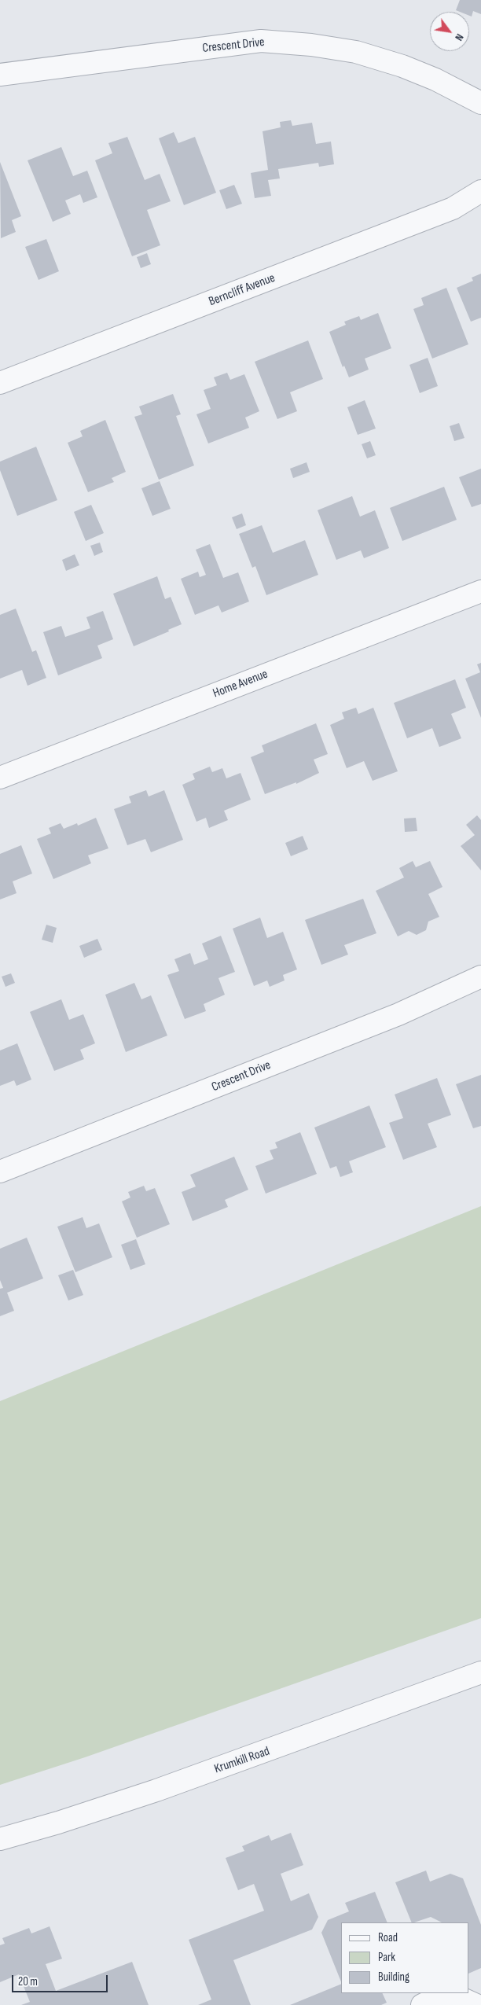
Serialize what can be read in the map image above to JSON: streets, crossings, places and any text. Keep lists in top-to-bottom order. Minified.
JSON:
{"streets":{"street":["Crescent Drive","Berncliff Avenue","Home Avenue","Krumkill Road"]},"legend":["Road","Park","Building"],"scale_bar":"20 m","north":"bottom right"}
